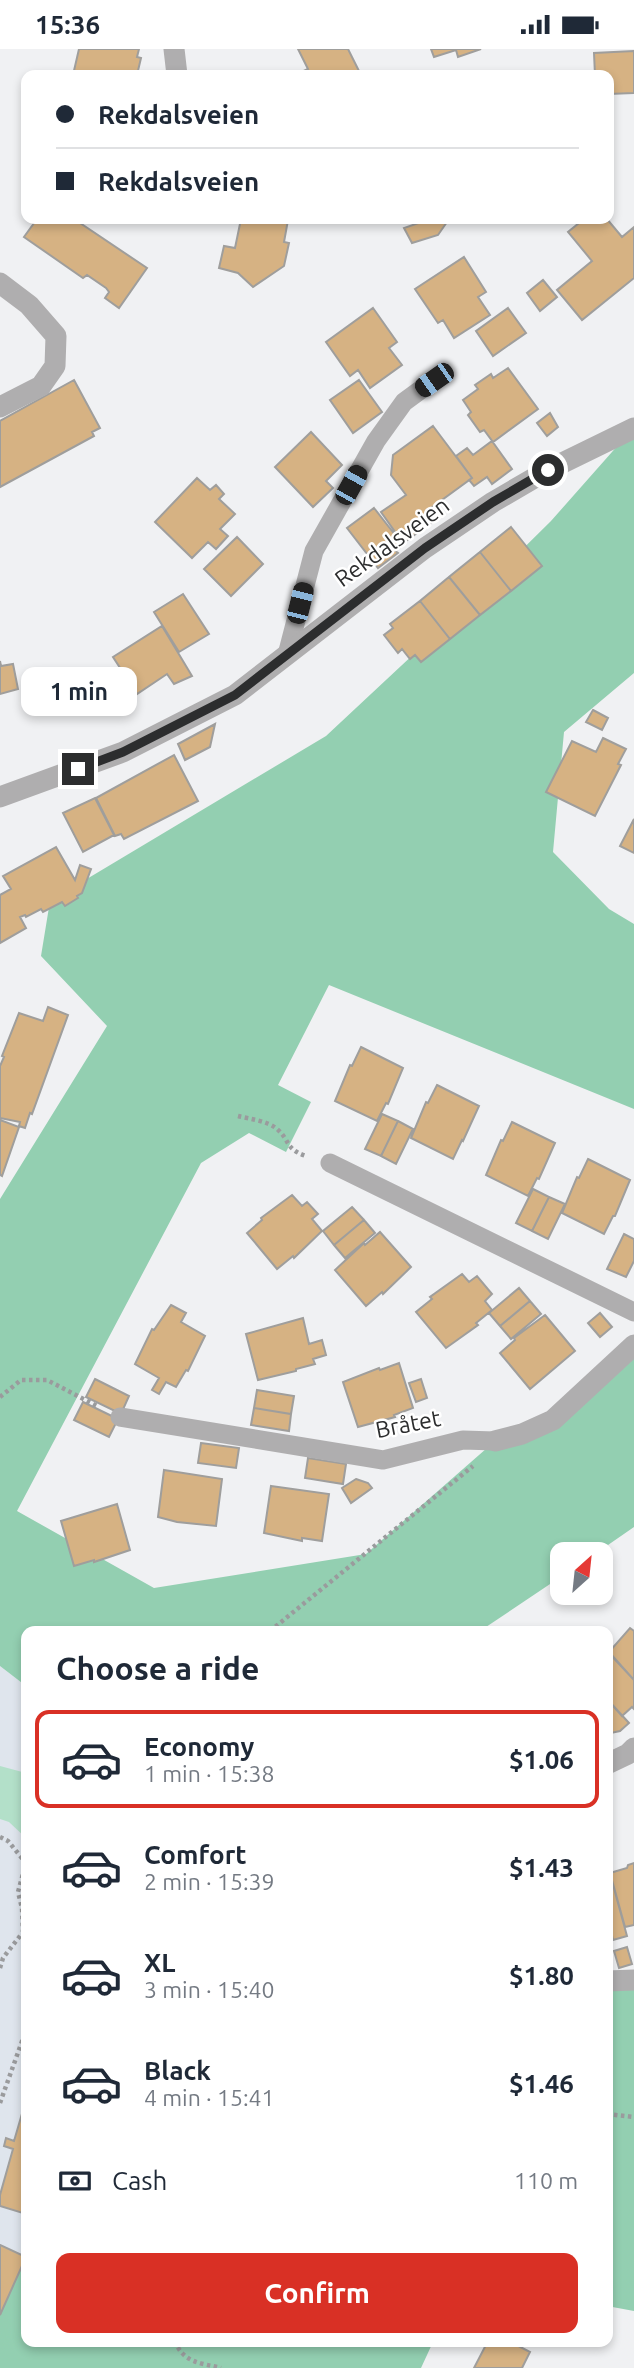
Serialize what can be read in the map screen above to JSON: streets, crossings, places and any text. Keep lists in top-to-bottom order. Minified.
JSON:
{"streets":{"street":["Rekdalsveien","Bråtet"]},"north":"top right","page":{"status":"15:36","banner":["Rekdalsveien","Rekdalsveien"],"bubble":"1 min","heading":"Choose a ride","list":[{"name":"Economy","note":"1 min · 15:38","value":"$1.06"},{"name":"Comfort","note":"2 min · 15:39","value":"$1.43"},{"name":"XL","note":"3 min · 15:40","value":"$1.80"},{"name":"Black","note":"4 min · 15:41","value":"$1.46"}],"pay":["Cash","110 m"],"buttons":"Confirm"}}
